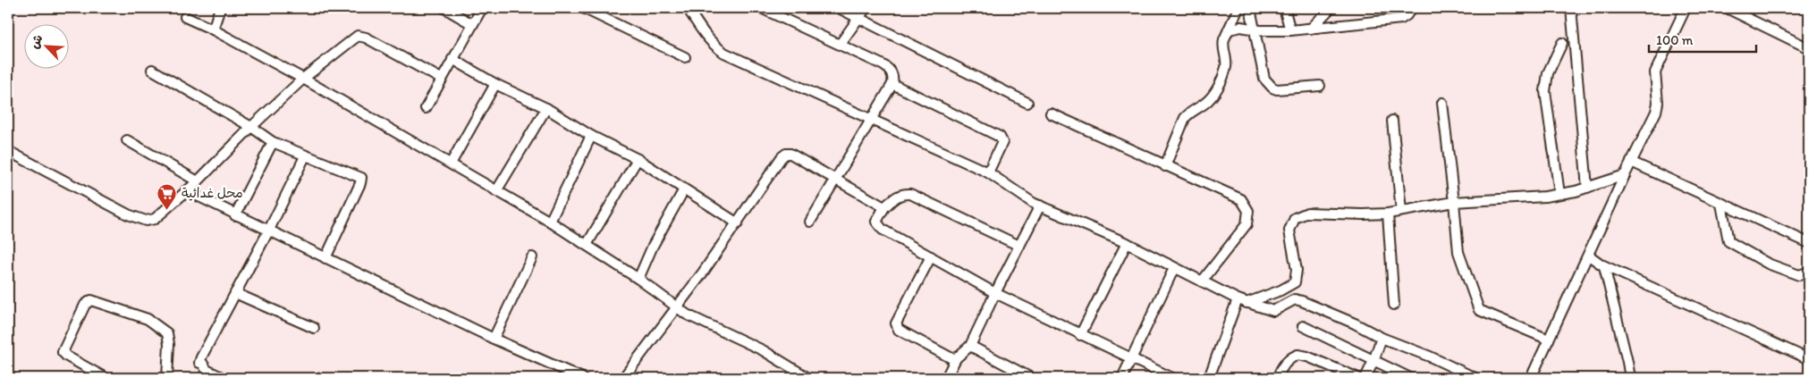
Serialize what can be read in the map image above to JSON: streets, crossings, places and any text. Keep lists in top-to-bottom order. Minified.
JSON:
{"places":{"supermarket":["محل غدائية"]},"scale_bar":"100 m","north":"top left"}
